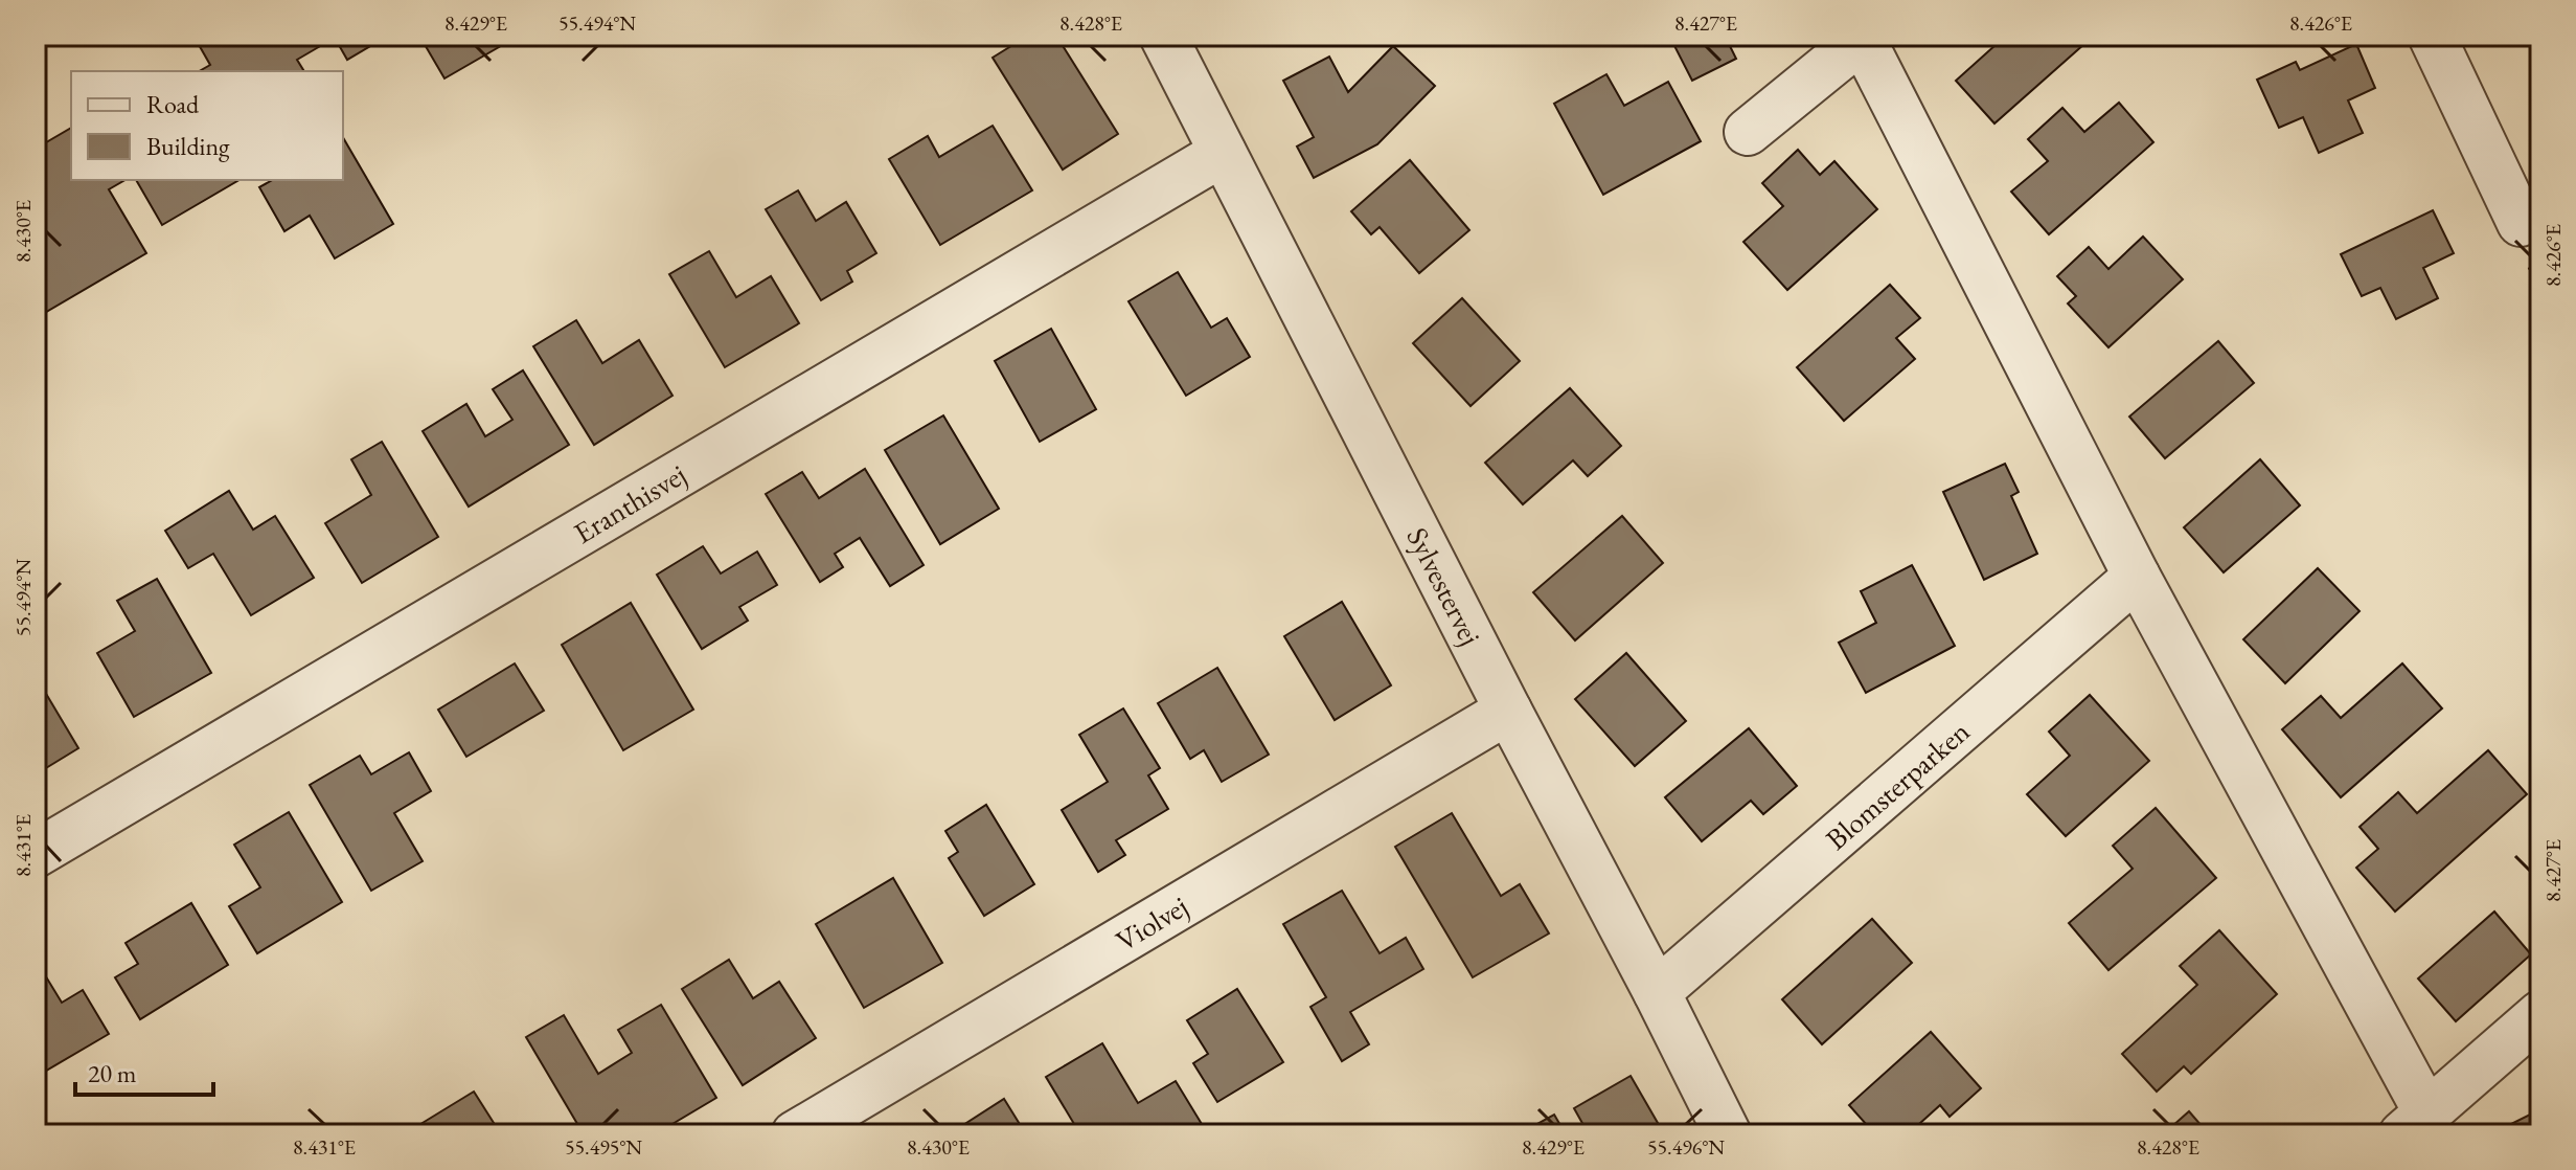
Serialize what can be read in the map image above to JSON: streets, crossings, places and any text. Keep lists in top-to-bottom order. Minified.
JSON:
{"streets":{"street":["Eranthisvej","Sylvestervej","Blomsterparken","Violvej"]},"crossings":[["Eranthisvej","Sylvestervej"],["Sylvestervej","Blomsterparken"],["Sylvestervej","Violvej"]],"legend":["Road","Building"],"scale_bar":"20 m","coordinates":["8.429°E","55.494°N","8.428°E","8.427°E","8.426°E","8.430°E","8.431°E","55.495°N","55.496°N"]}
